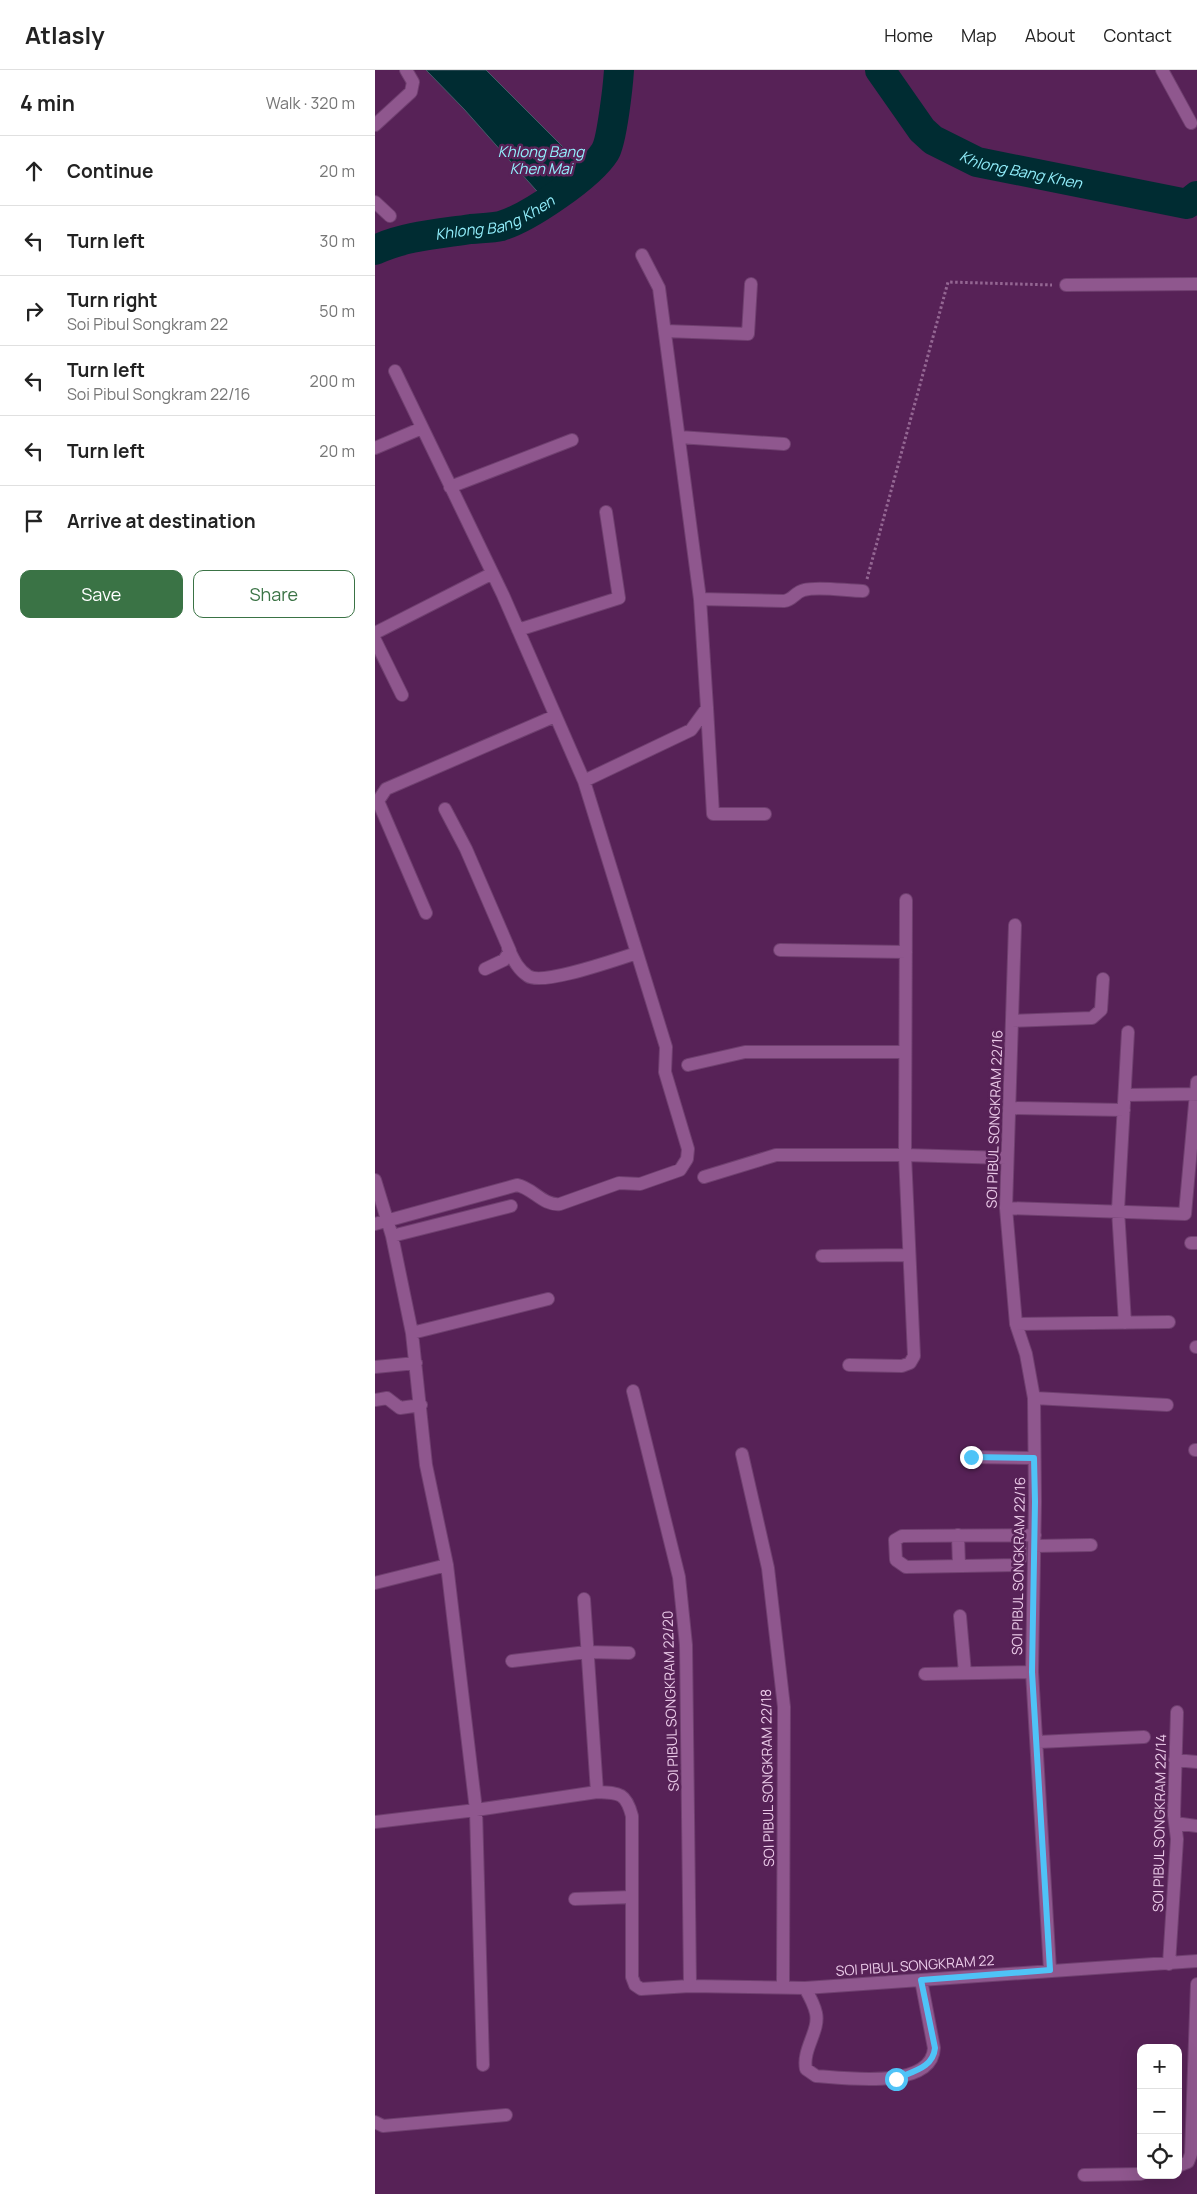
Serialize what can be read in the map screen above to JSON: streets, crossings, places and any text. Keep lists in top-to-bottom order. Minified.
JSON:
{"streets":{"street":["SOI PIBUL SONGKRAM 22/16","SOI PIBUL SONGKRAM 22/20","SOI PIBUL SONGKRAM 22/18","SOI PIBUL SONGKRAM 22/14","SOI PIBUL SONGKRAM 22"]},"crossings":[["SOI PIBUL SONGKRAM 22/16","SOI PIBUL SONGKRAM 22"],["SOI PIBUL SONGKRAM 22/20","SOI PIBUL SONGKRAM 22"],["SOI PIBUL SONGKRAM 22/18","SOI PIBUL SONGKRAM 22"],["SOI PIBUL SONGKRAM 22/14","SOI PIBUL SONGKRAM 22"]],"water":["Khlong Bang Khen Mai","Khlong Bang Khen"],"page":{"header":"Atlasly","nav":["Home","Map","About","Contact"],"heading":["4 min","Walk · 320 m"],"list":[["Continue","20 m"],["Turn left","30 m"],["Turn right","Soi Pibul Songkram 22","50 m"],["Turn left","Soi Pibul Songkram 22/16","200 m"],["Turn left","20 m"],"Arrive at destination"],"buttons":["Save","Share"],"map_buttons":["+","−"]}}
